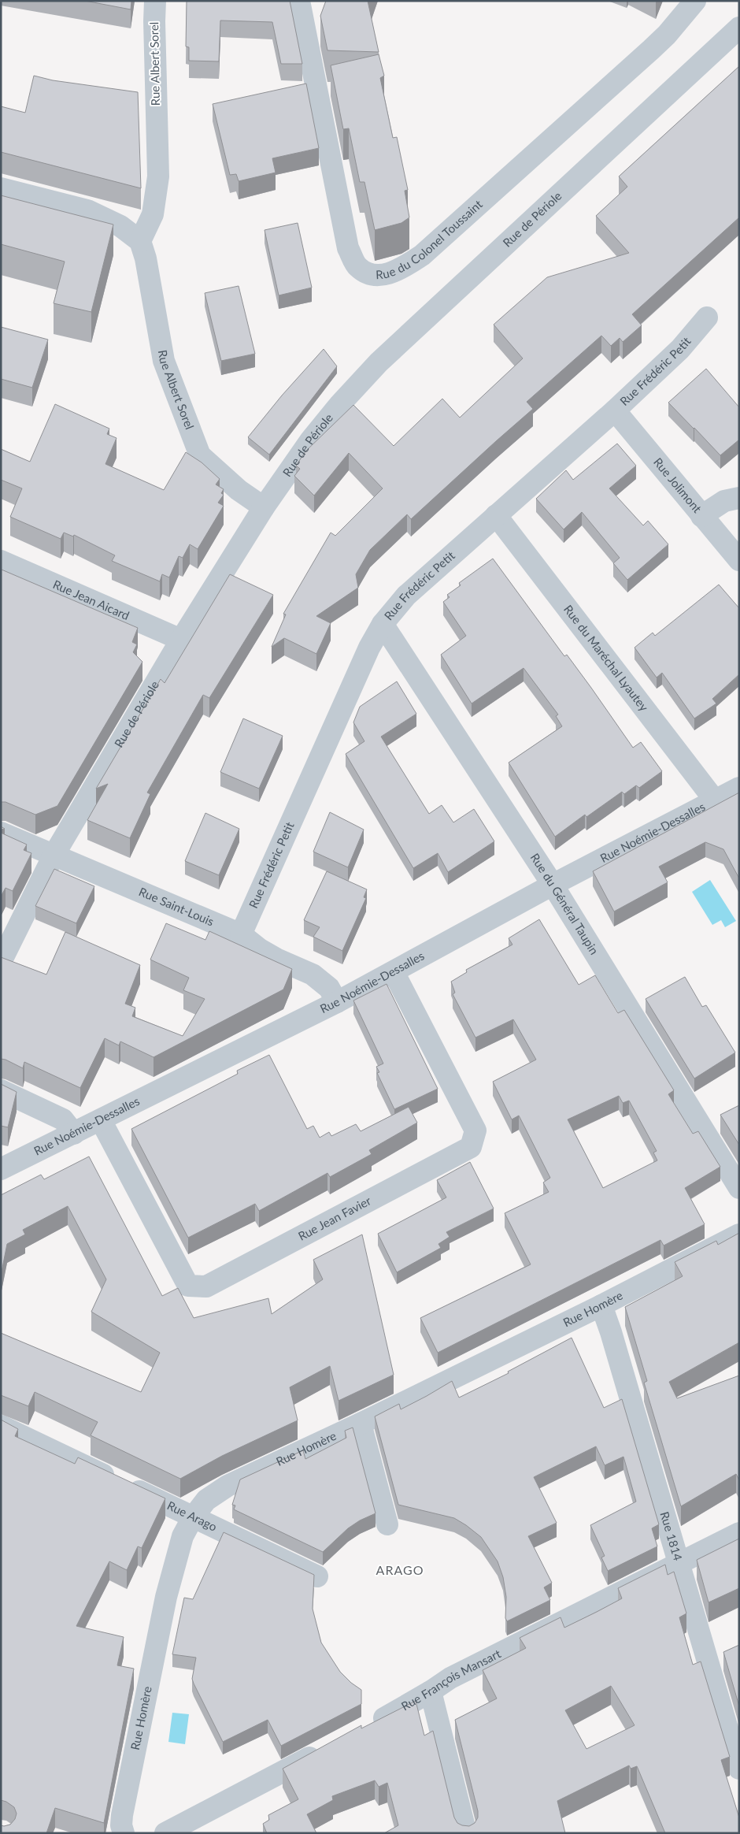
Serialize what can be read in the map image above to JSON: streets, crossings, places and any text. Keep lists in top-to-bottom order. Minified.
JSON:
{"streets":{"street":["Rue Albert Sorel","Rue de Périole","Rue du Colonel Toussaint","Rue Frédéric Petit","Rue Jolimont","Rue Jean Aicard","Rue du Maréchal Lyautey","Rue Noémie-Dessalles","Rue du Général Taupin","Rue Saint-Louis","Rue Jean Favier","Rue Homère","Rue Arago","Rue 1814","Rue François Mansart"]},"crossings":[["Rue Albert Sorel","Rue de Périole"],["Rue de Périole","Rue Jean Aicard"],["Rue de Périole","Rue Saint-Louis"],["Rue Frédéric Petit","Rue Jolimont"],["Rue Frédéric Petit","Rue du Maréchal Lyautey"],["Rue Frédéric Petit","Rue du Général Taupin"],["Rue Frédéric Petit","Rue Saint-Louis"],["Rue du Maréchal Lyautey","Rue Noémie-Dessalles"],["Rue Noémie-Dessalles","Rue du Général Taupin"],["Rue Noémie-Dessalles","Rue Saint-Louis"],["Rue Noémie-Dessalles","Rue Jean Favier"],["Rue Homère","Rue Arago"],["Rue Homère","Rue 1814"],["Rue 1814","Rue François Mansart"]],"districts":["ARAGO"]}
